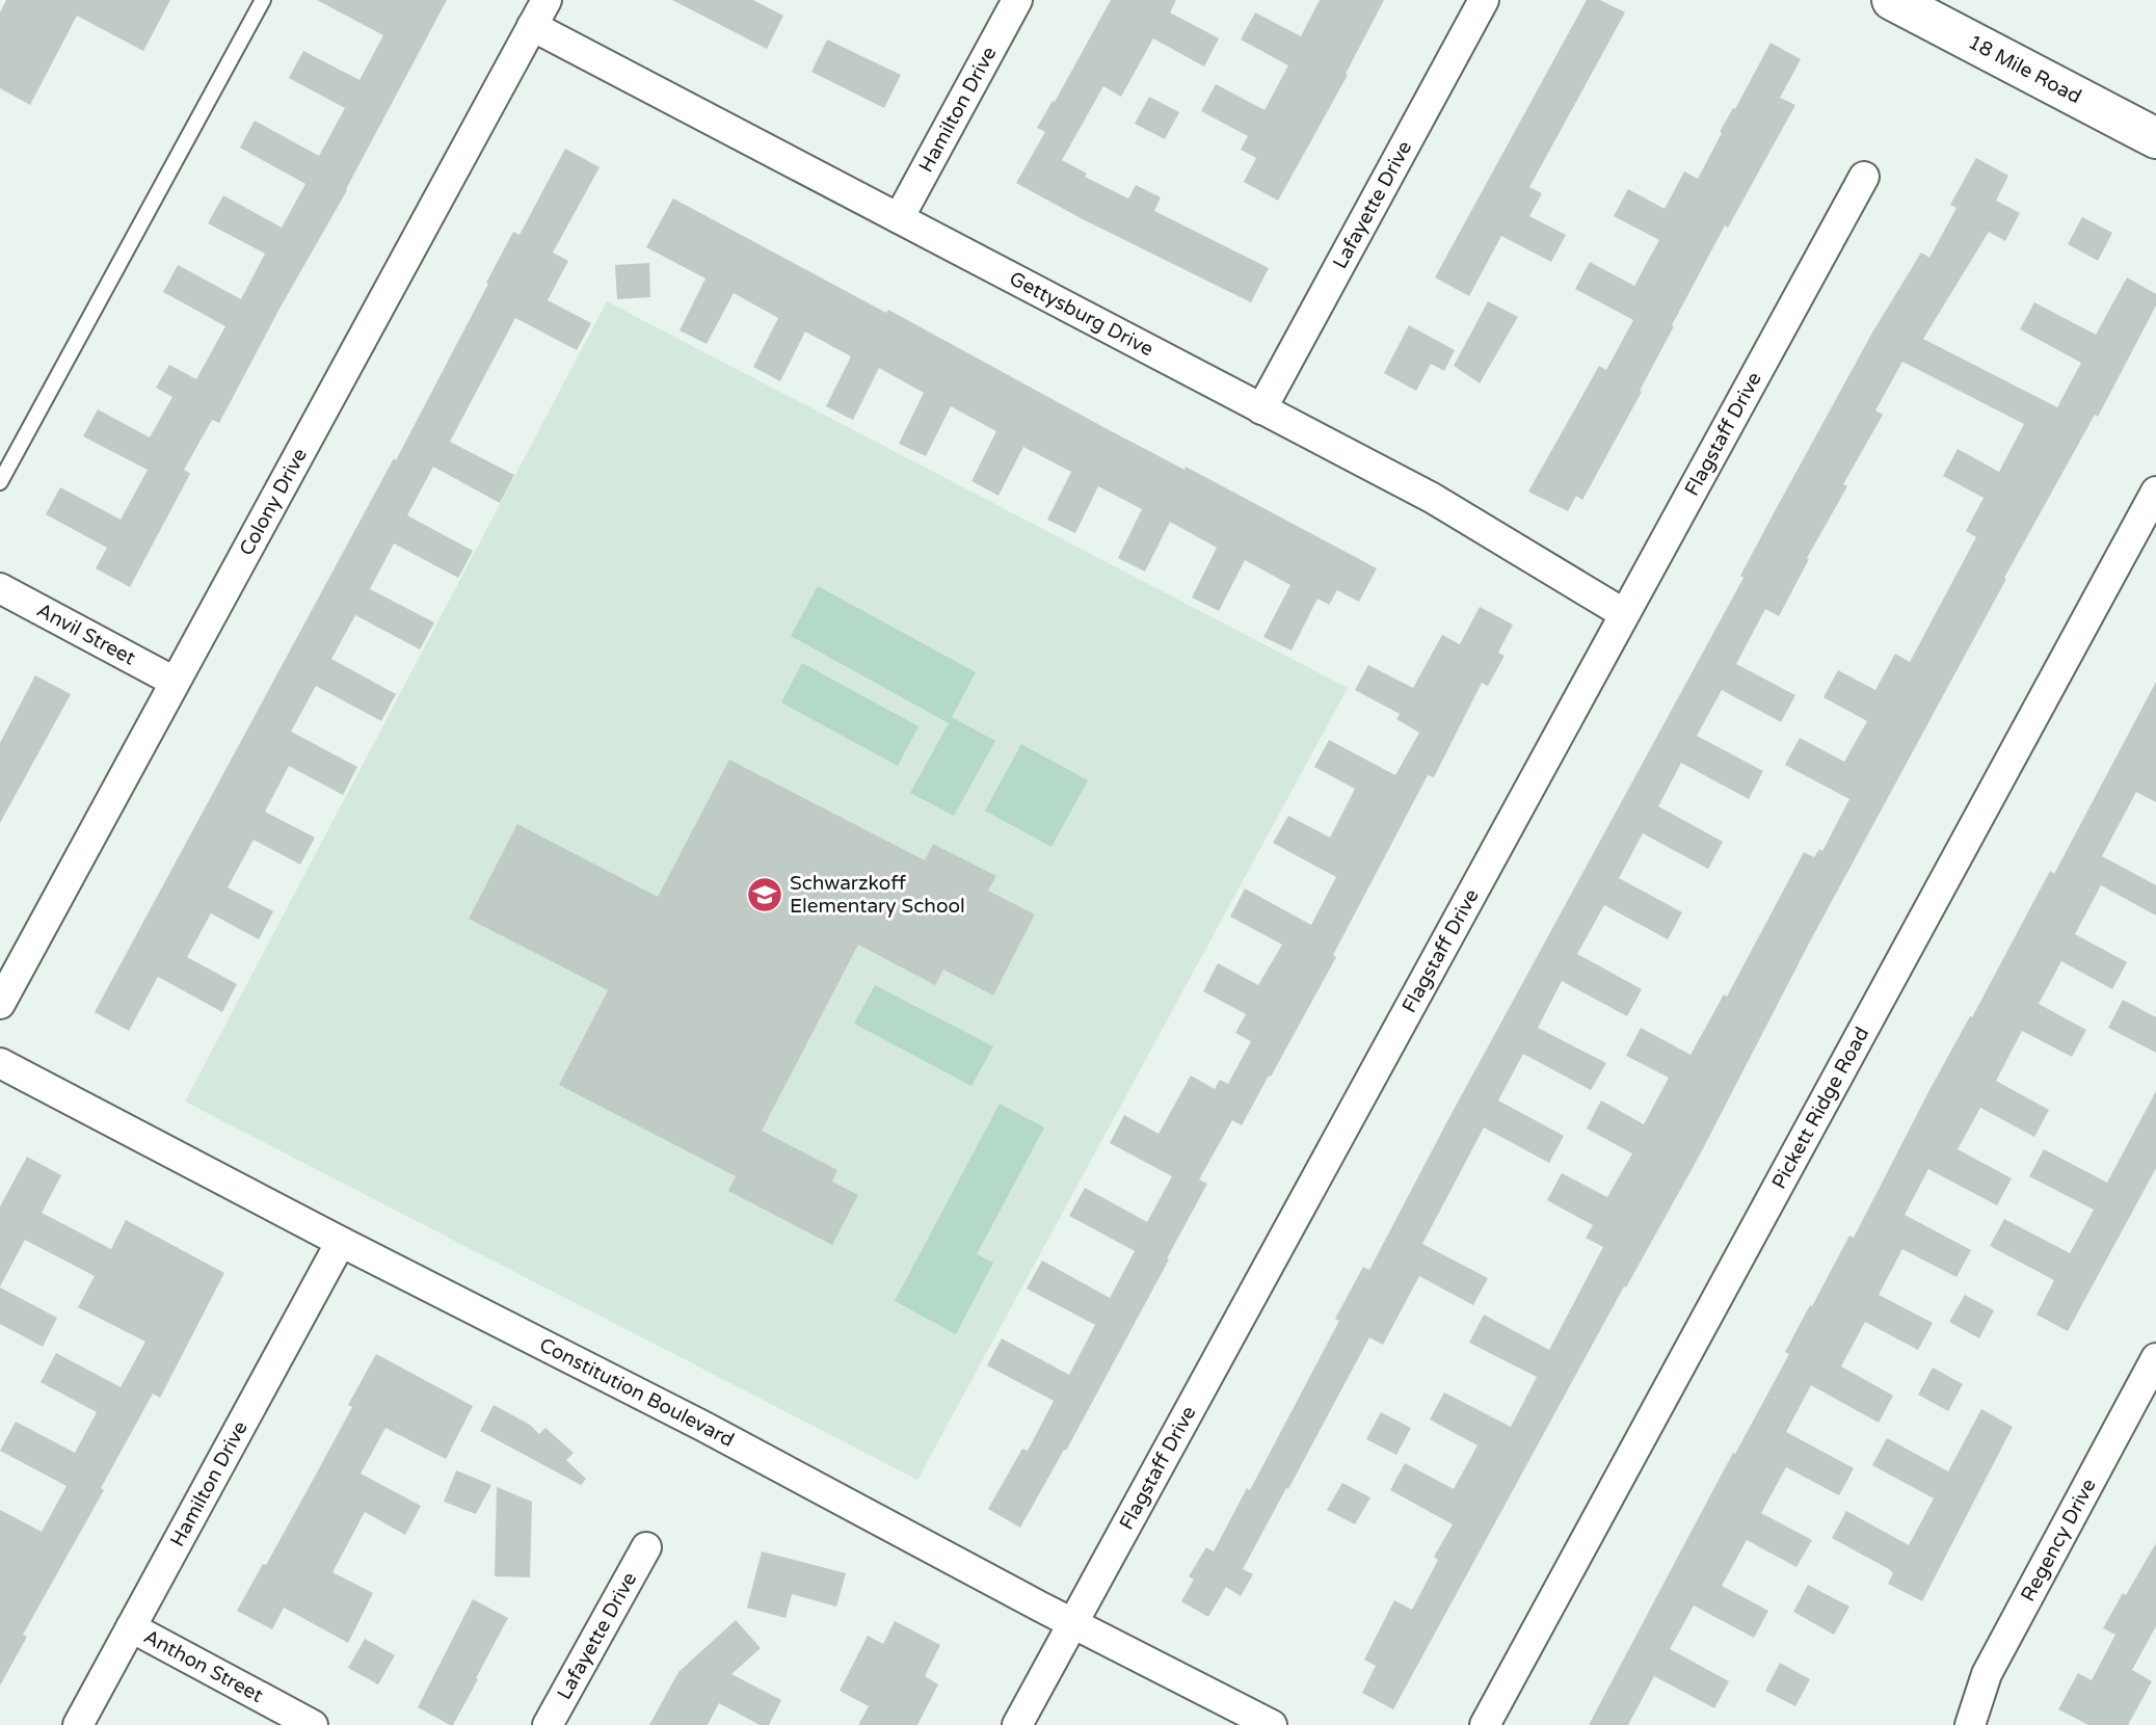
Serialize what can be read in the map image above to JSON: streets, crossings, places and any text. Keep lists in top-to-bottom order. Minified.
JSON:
{"streets":{"street":["18 Mile Road","Hamilton Drive","Lafayette Drive","Gettysburg Drive","Flagstaff Drive","Colony Drive","Anvil Street","Pickett Ridge Road","Constitution Boulevard","Regency Drive","Anthon Street"]},"crossings":[["Hamilton Drive","Gettysburg Drive"],["Hamilton Drive","Constitution Boulevard"],["Hamilton Drive","Anthon Street"],["Lafayette Drive","Gettysburg Drive"],["Gettysburg Drive","Flagstaff Drive"],["Gettysburg Drive","Colony Drive"],["Flagstaff Drive","Constitution Boulevard"],["Colony Drive","Anvil Street"]],"places":{"school or university":["Schwarzkoff Elementary School"]}}
